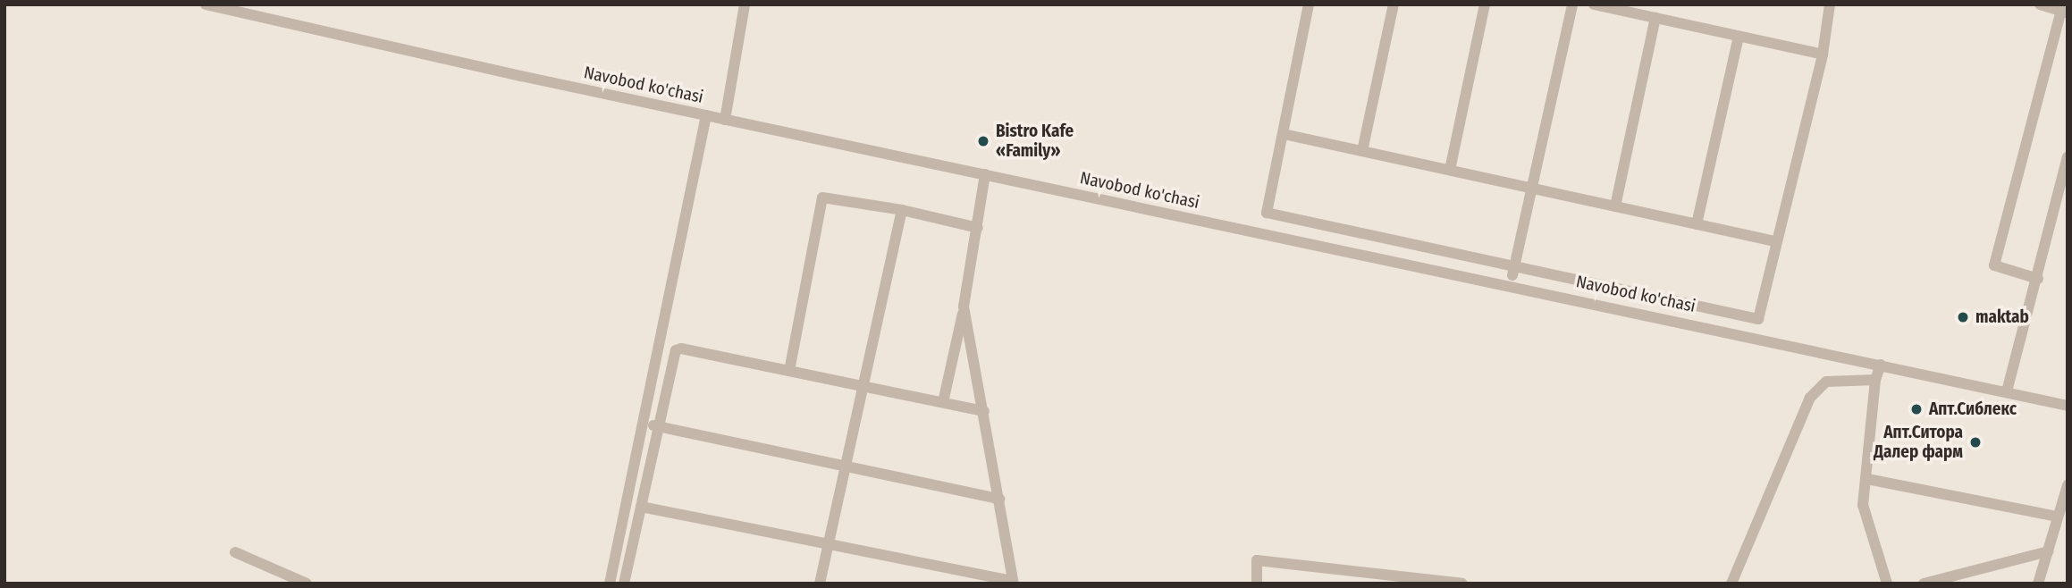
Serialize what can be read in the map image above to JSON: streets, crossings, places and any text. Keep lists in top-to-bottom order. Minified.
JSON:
{"streets":{"street":["Navobod ko'chasi"]},"places":["Bistro Kafe «Family»","maktab","Апт.Сиблекс","Апт.Ситора Далер фарм"]}
